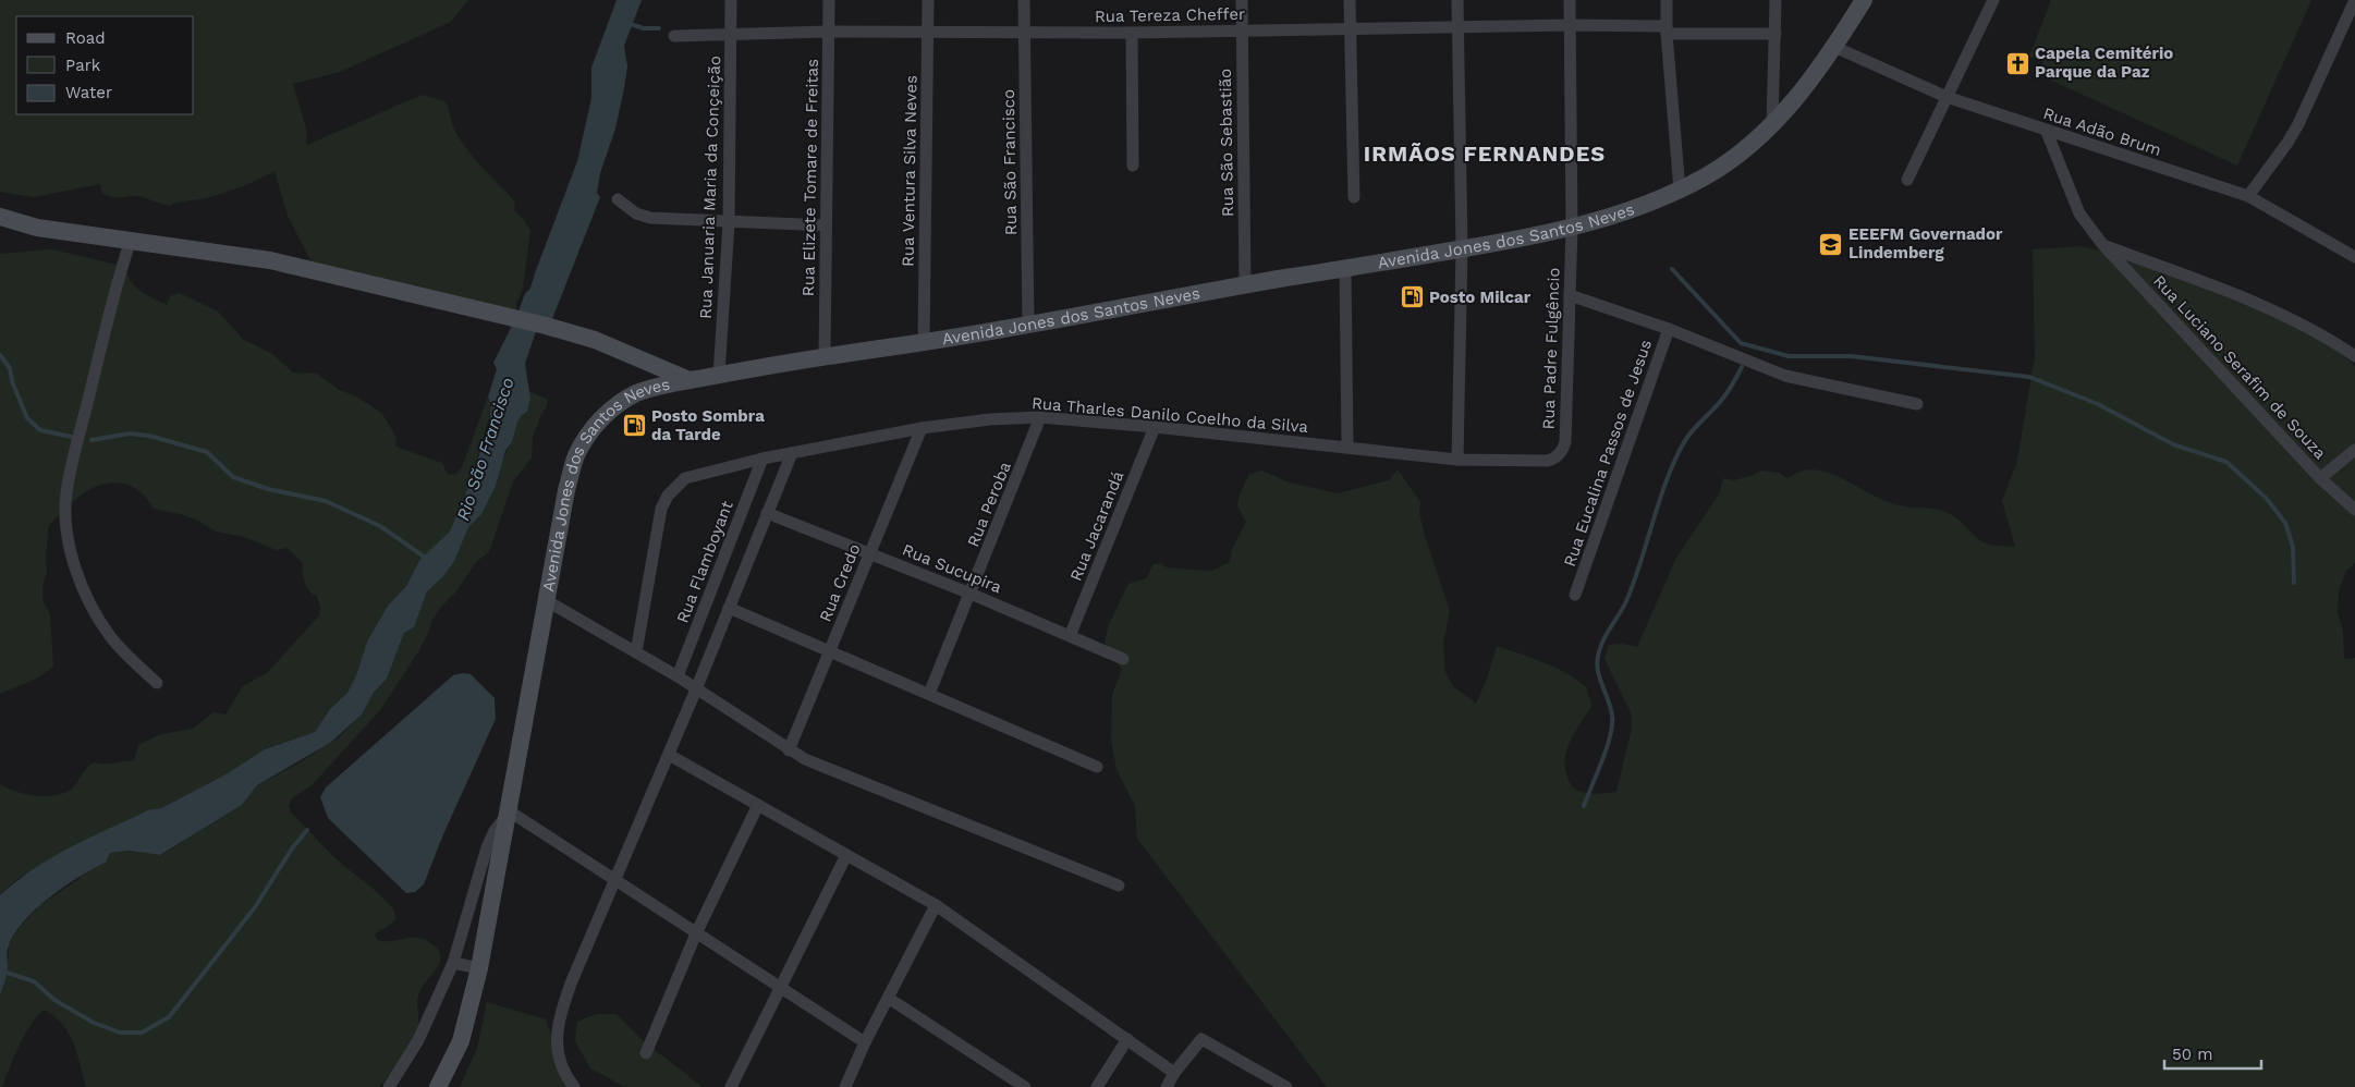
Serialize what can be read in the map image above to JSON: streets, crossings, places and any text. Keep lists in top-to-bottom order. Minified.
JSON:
{"streets":{"main road":["Avenida Jones dos Santos Neves"],"street":["Rua Tereza Cheffer","Rua Adão Brum","Rua São Sebastião","Rua São Francisco","Rua Ventura Silva Neves","Rua Elizete Tomare de Freitas","Rua Januaria Maria da Conçeição","Rua Padre Fulgêncio","Rua Luciano Serafim de Souza","Rua Tharles Danilo Coelho da Silva","Rua Eucalina Passos de Jesus","Rua Peroba","Rua Jacarandá","Rua Flamboyant","Rua Sucupira","Rua Credo"]},"crossings":[["Rua Tereza Cheffer","Rua São Sebastião"],["Rua Tereza Cheffer","Rua São Francisco"],["Rua Tereza Cheffer","Rua Ventura Silva Neves"],["Rua Tereza Cheffer","Rua Elizete Tomare de Freitas"],["Rua Tereza Cheffer","Rua Januaria Maria da Conçeição"],["Rua Tereza Cheffer","Rua Padre Fulgêncio"],["Rua Adão Brum","Avenida Jones dos Santos Neves"],["Rua Adão Brum","Rua Luciano Serafim de Souza"],["Rua São Sebastião","Avenida Jones dos Santos Neves"],["Rua São Francisco","Avenida Jones dos Santos Neves"],["Rua Ventura Silva Neves","Avenida Jones dos Santos Neves"],["Rua Elizete Tomare de Freitas","Avenida Jones dos Santos Neves"],["Rua Januaria Maria da Conçeição","Avenida Jones dos Santos Neves"],["Avenida Jones dos Santos Neves","Rua Padre Fulgêncio"],["Rua Padre Fulgêncio","Rua Tharles Danilo Coelho da Silva"],["Rua Padre Fulgêncio","Rua Eucalina Passos de Jesus"],["Rua Tharles Danilo Coelho da Silva","Rua Peroba"],["Rua Tharles Danilo Coelho da Silva","Rua Jacarandá"],["Rua Tharles Danilo Coelho da Silva","Rua Flamboyant"],["Rua Tharles Danilo Coelho da Silva","Rua Credo"],["Rua Peroba","Rua Sucupira"],["Rua Jacarandá","Rua Sucupira"],["Rua Sucupira","Rua Credo"]],"districts":["IRMÃOS FERNANDES"],"water":["Rio São Francisco"],"places":{"church":["Capela Cemitério Parque da Paz"],"school or university":["EEEFM Governador Lindemberg"],"fuel station":["Posto Milcar","Posto Sombra da Tarde"]},"legend":["Road","Park","Water"],"scale_bar":"50 m"}
